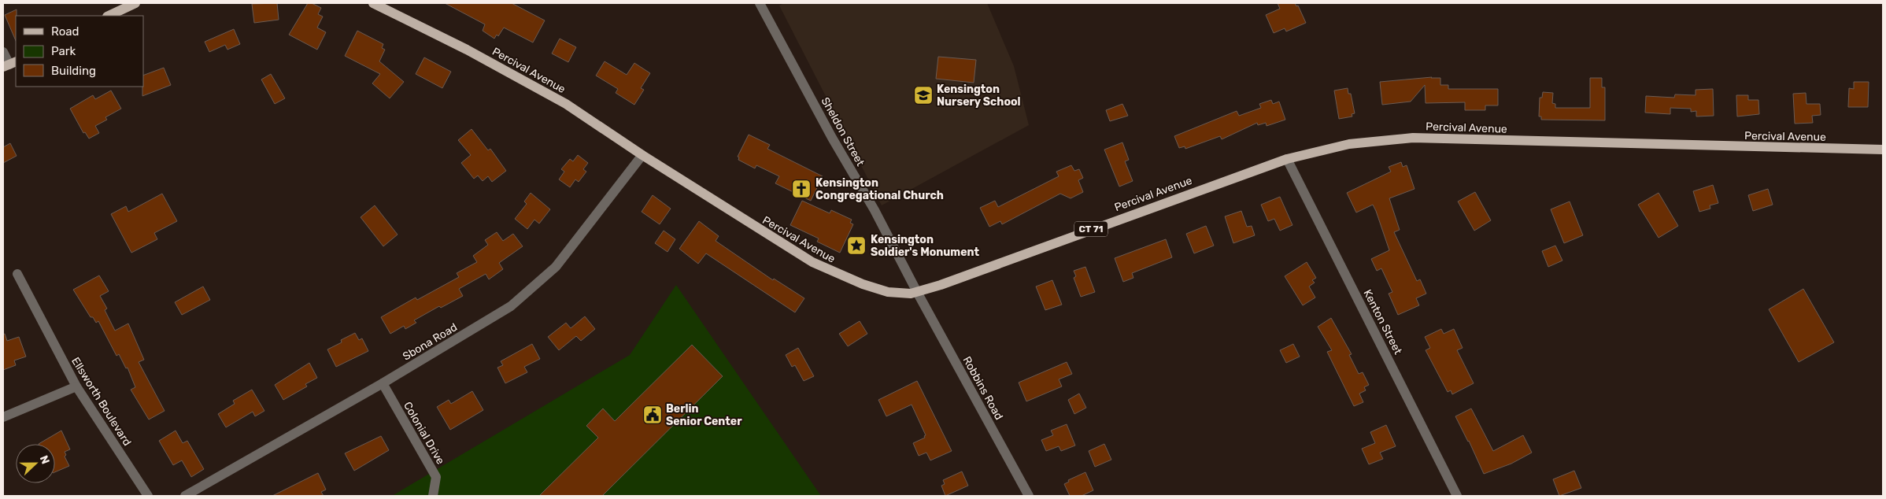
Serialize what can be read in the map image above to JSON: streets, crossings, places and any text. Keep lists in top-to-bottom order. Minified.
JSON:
{"streets":{"main road":["Percival Avenue","CT 71"],"street":["Sheldon Street","Kenton Street","Sbona Road","Robbins Road","Ellsworth Boulevard","Colonial Drive"]},"crossings":[["Percival Avenue","Sheldon Street"],["Percival Avenue","Kenton Street"],["Percival Avenue","Sbona Road"],["Percival Avenue","Robbins Road"],["Sheldon Street","Robbins Road"],["Sbona Road","Colonial Drive"]],"places":{"school or university":["Kensington Nursery School"],"church":["Kensington Congregational Church"],"place":["Kensington Soldier's Monument"],"public building":["Berlin Senior Center"]},"legend":["Road","Park","Building"],"north":"right"}
